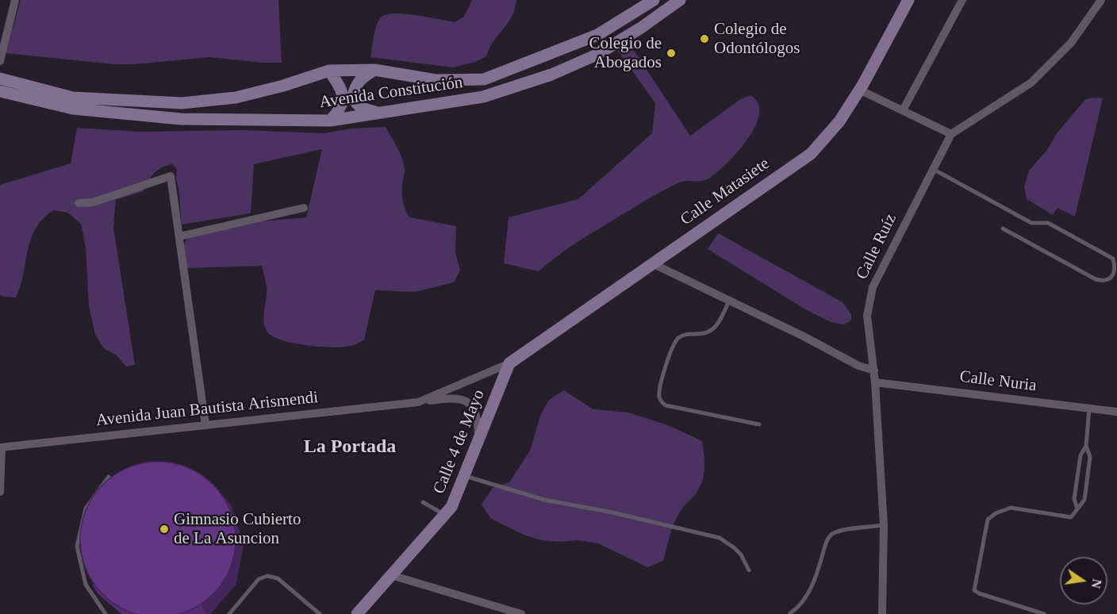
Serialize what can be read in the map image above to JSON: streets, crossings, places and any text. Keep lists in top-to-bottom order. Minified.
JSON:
{"streets":{"street":["Avenida Constitución","Calle Matasiete","Calle Ruíz","Calle Nuria","Avenida Juan Bautista Arismendi","Calle 4 de Mayo"]},"crossings":[["Calle Matasiete","Avenida Juan Bautista Arismendi"],["Calle Matasiete","Calle 4 de Mayo"],["Calle Ruíz","Calle Nuria"],["Avenida Juan Bautista Arismendi","Calle 4 de Mayo"]],"districts":["La Portada"],"places":["Colegio de Odontólogos","Colegio de Abogados","Gimnasio Cubierto de La Asuncion"],"north":"right"}
